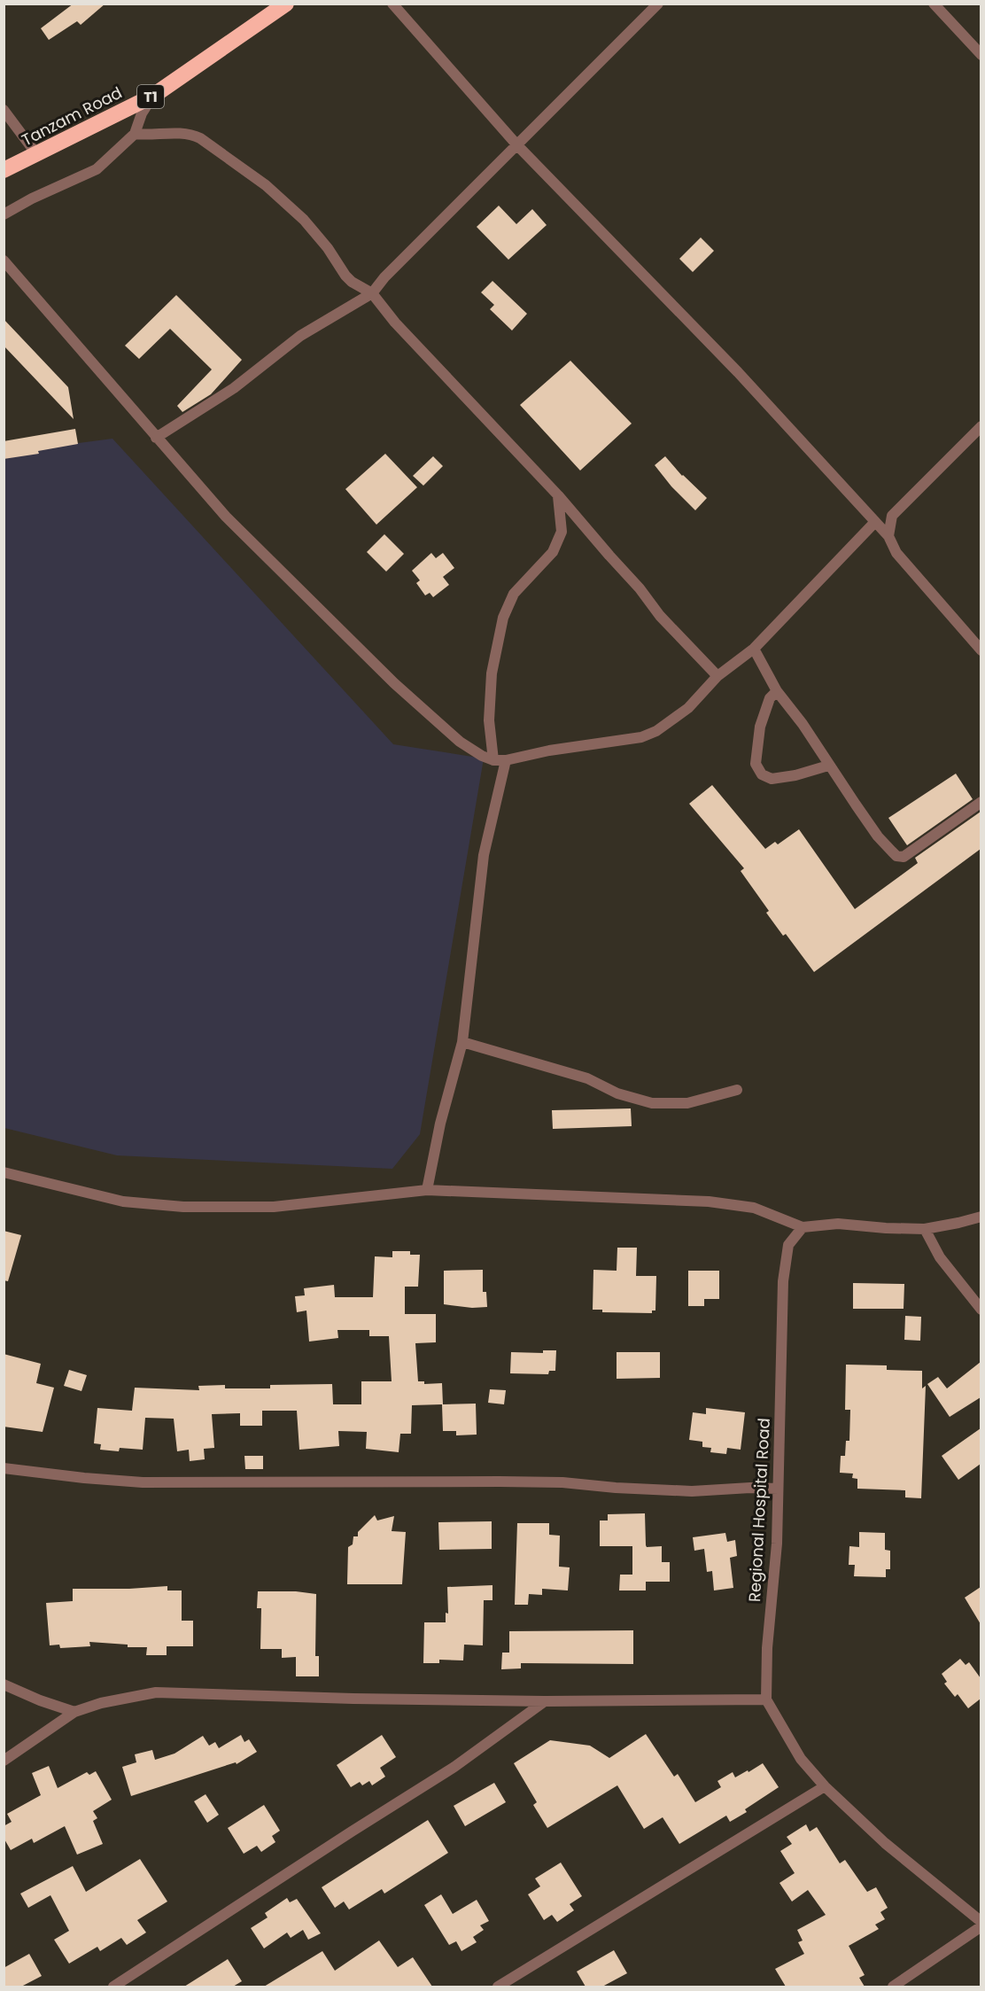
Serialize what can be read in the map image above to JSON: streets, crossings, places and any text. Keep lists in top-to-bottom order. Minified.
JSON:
{"streets":{"highway":["T1","Tanzam Road"],"street":["Regional Hospital Road"]}}
